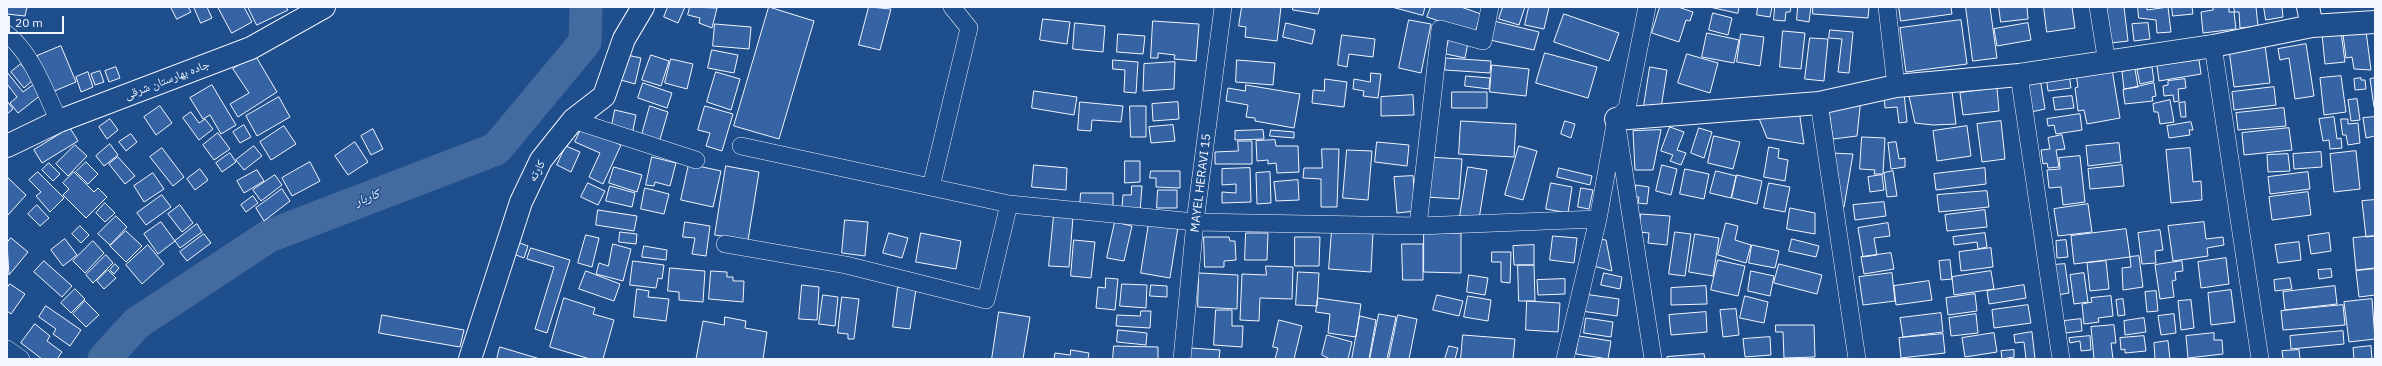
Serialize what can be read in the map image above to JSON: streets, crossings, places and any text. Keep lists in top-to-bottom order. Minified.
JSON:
{"streets":{"street":["جاده بهارستان شرقی","کارته","MAYEL HERAVI 15"]},"water":["کاربار"],"scale_bar":"20 m"}
